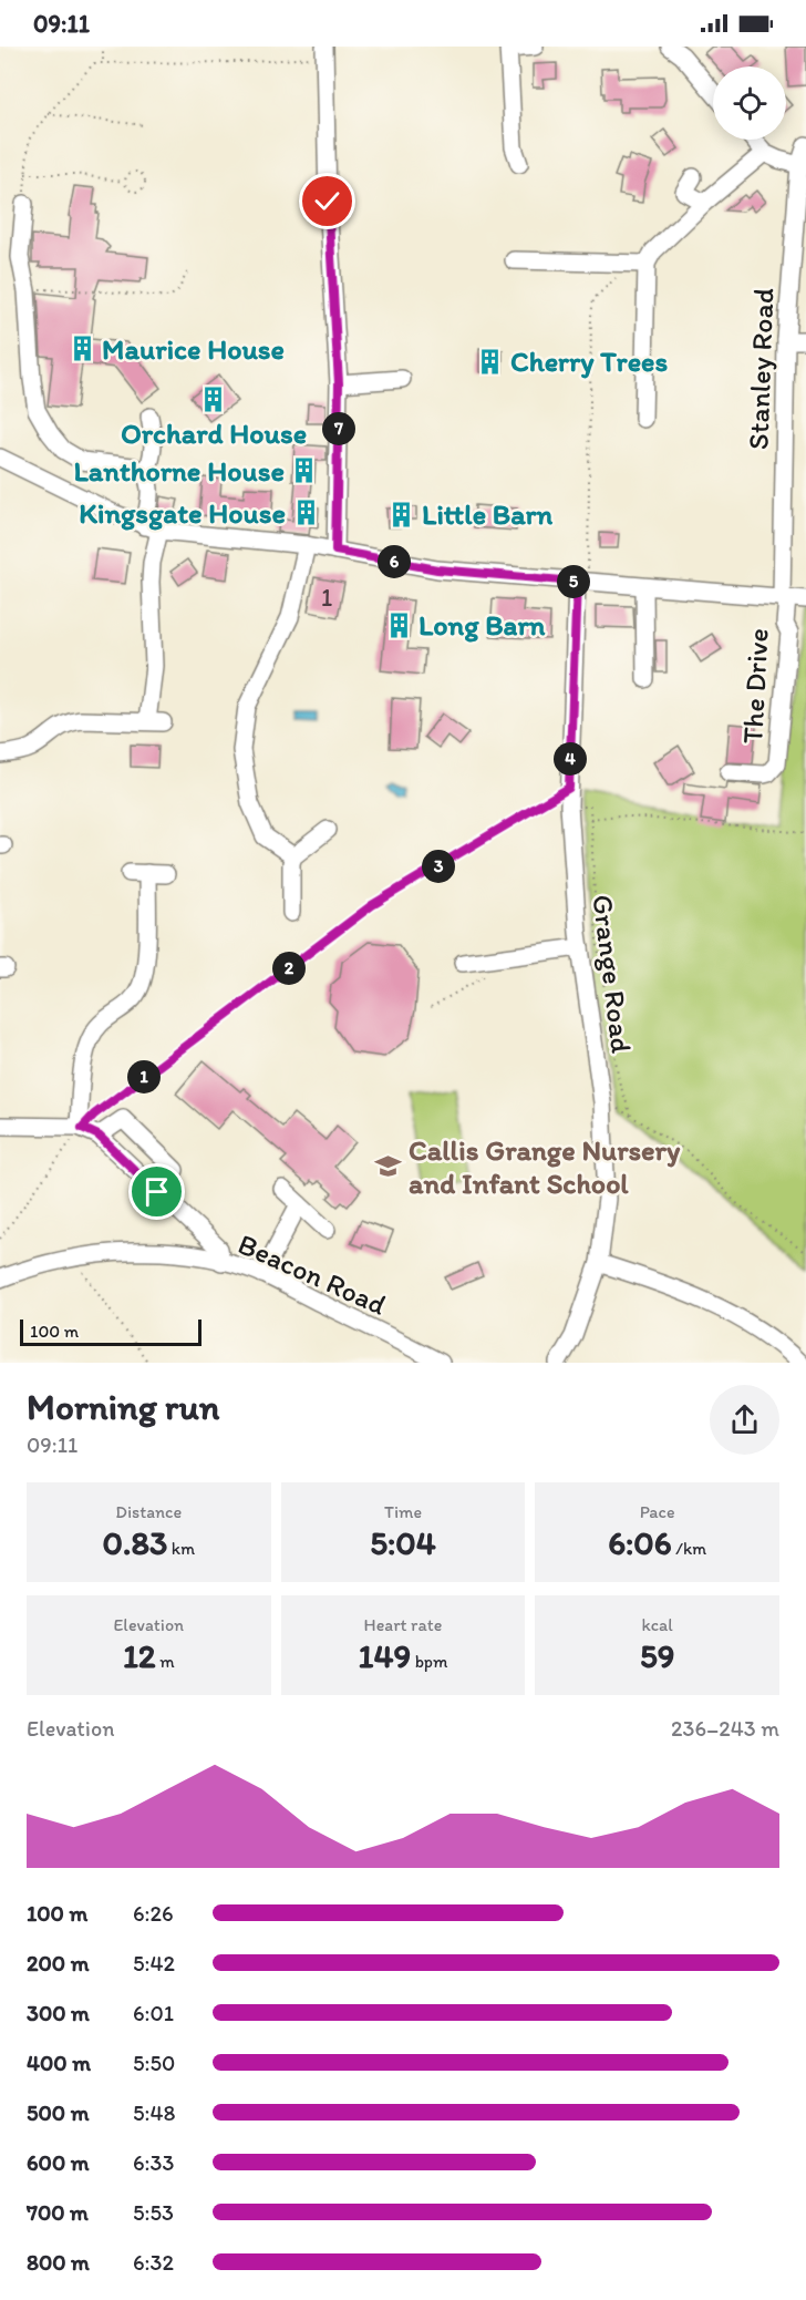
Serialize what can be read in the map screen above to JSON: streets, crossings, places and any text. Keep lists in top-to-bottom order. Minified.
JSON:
{"streets":{"street":["Stanley Road","The Drive","Grange Road","Beacon Road"]},"crossings":[["Stanley Road","The Drive"]],"places":{"building":["Maurice House","Cherry Trees","Orchard House","Lanthorne House","Kingsgate House","Little Barn","Long Barn"],"school or university":["Callis Grange Nursery and Infant School"]},"house_numbers":["1"],"scale_bar":"100 m","page":{"status":"09:11","pins":["7","6","5","4","3","2","1"],"scale":"100 m","heading":["Morning run","09:11"],"stats":[["Distance","0.83 km"],["Time","5:04"],["Pace","6:06 /km"],["Elevation","12 m"],["Heart rate","149 bpm"],["kcal","59"]],"chart":["Elevation","236–243 m"],"list":[{"name":"100 m","note":"6:26"},{"name":"200 m","note":"5:42"},{"name":"300 m","note":"6:01"},{"name":"400 m","note":"5:50"},{"name":"500 m","note":"5:48"},{"name":"600 m","note":"6:33"},{"name":"700 m","note":"5:53"},{"name":"800 m","note":"6:32"}]}}
